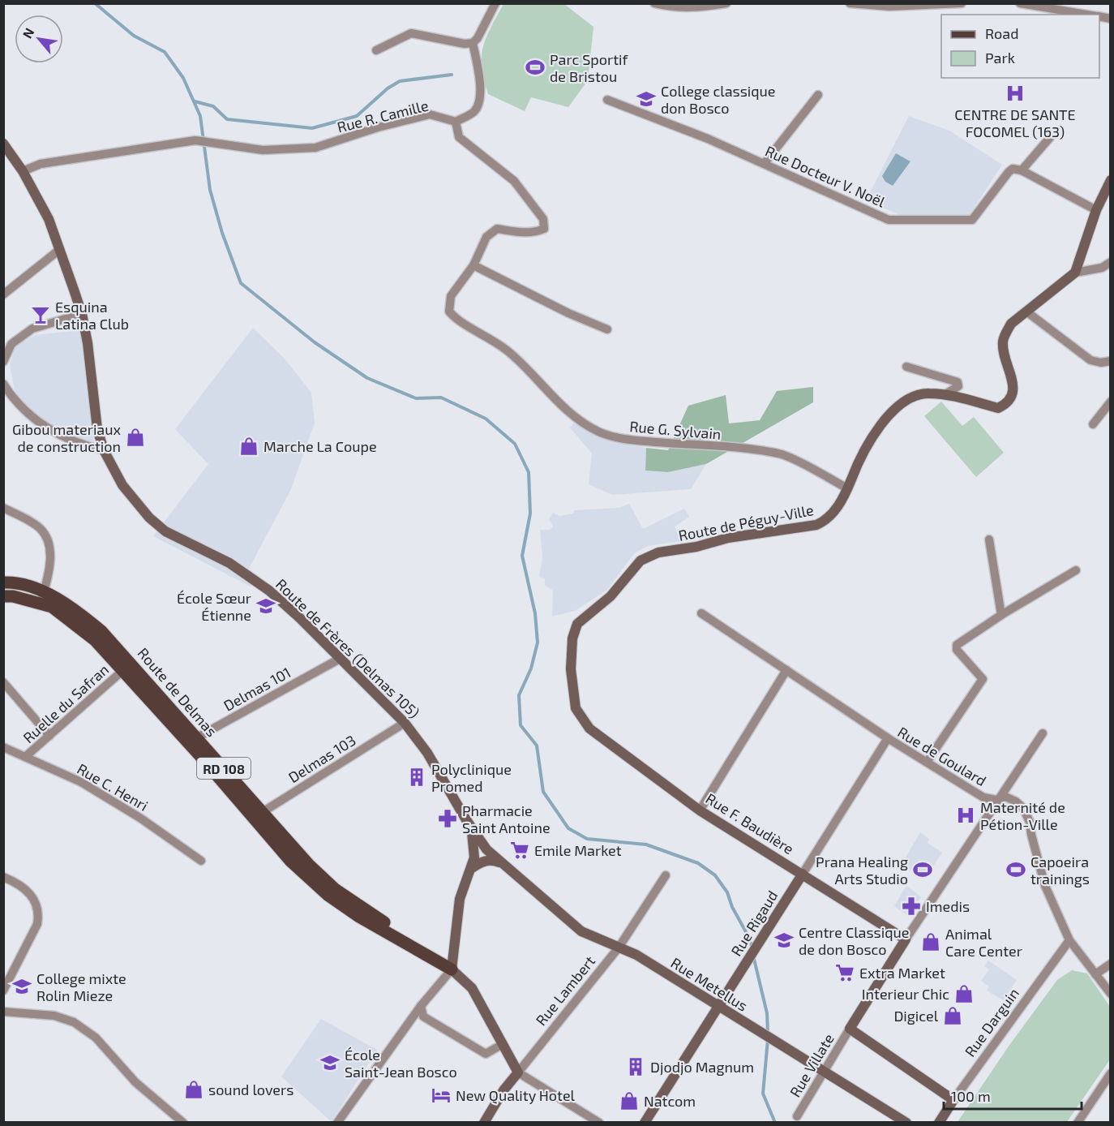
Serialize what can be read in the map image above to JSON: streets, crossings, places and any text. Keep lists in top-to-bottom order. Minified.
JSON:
{"streets":{"main road":["Route de Delmas","RD 108"],"street":["Rue R. Camille","Rue Docteur V. Noël","Rue G. Sylvain","Route de Péguy-Ville","Route de Frères (Delmas 105)","Delmas 101","Ruelle du Safran","Rue de Goulard","Delmas 103","Rue C. Henri","Rue F. Baudière","Rue Rigaud","Rue Metellus","Rue Lambert","Rue Darguin","Rue Villate"]},"crossings":[["Rue R. Camille","Route de Frères (Delmas 105)"],["Rue G. Sylvain","Route de Péguy-Ville"],["Route de Péguy-Ville","Rue F. Baudière"],["Route de Frères (Delmas 105)","Delmas 101"],["Route de Frères (Delmas 105)","Delmas 103"],["Route de Frères (Delmas 105)","Rue Metellus"],["Delmas 101","Route de Delmas"],["Route de Delmas","Ruelle du Safran"],["Route de Delmas","Delmas 103"],["Route de Delmas","Rue Lambert"],["Ruelle du Safran","Rue C. Henri"],["Rue de Goulard","Rue Rigaud"],["Rue de Goulard","Rue Darguin"],["Rue F. Baudière","Rue Rigaud"],["Rue Rigaud","Rue Metellus"],["Rue Metellus","Rue Lambert"],["Rue Metellus","Rue Villate"]],"places":{"sports":["Parc Sportif de Bristou","Prana Healing Arts Studio","Capoeira trainings"],"hospital":["CENTRE DE SANTE FOCOMEL (163)","Maternité de Pétion-Ville"],"school or university":["College classique don Bosco","École Sœur Étienne","Centre Classique de don Bosco","College mixte Rolin Mieze","École Saint-Jean Bosco"],"bar":["Esquina Latina Club"],"shop":["Gibou materiaux de construction","Marche La Coupe","Animal Care Center","Interieur Chic","Digicel","sound lovers","Natcom"],"building":["Polyclinique Promed","Djodjo Magnum"],"pharmacy":["Pharmacie Saint Antoine","Imedis"],"supermarket":["Emile Market","Extra Market"],"hotel":["New Quality Hotel"]},"legend":["Road","Park"],"scale_bar":"100 m","north":"top left"}
